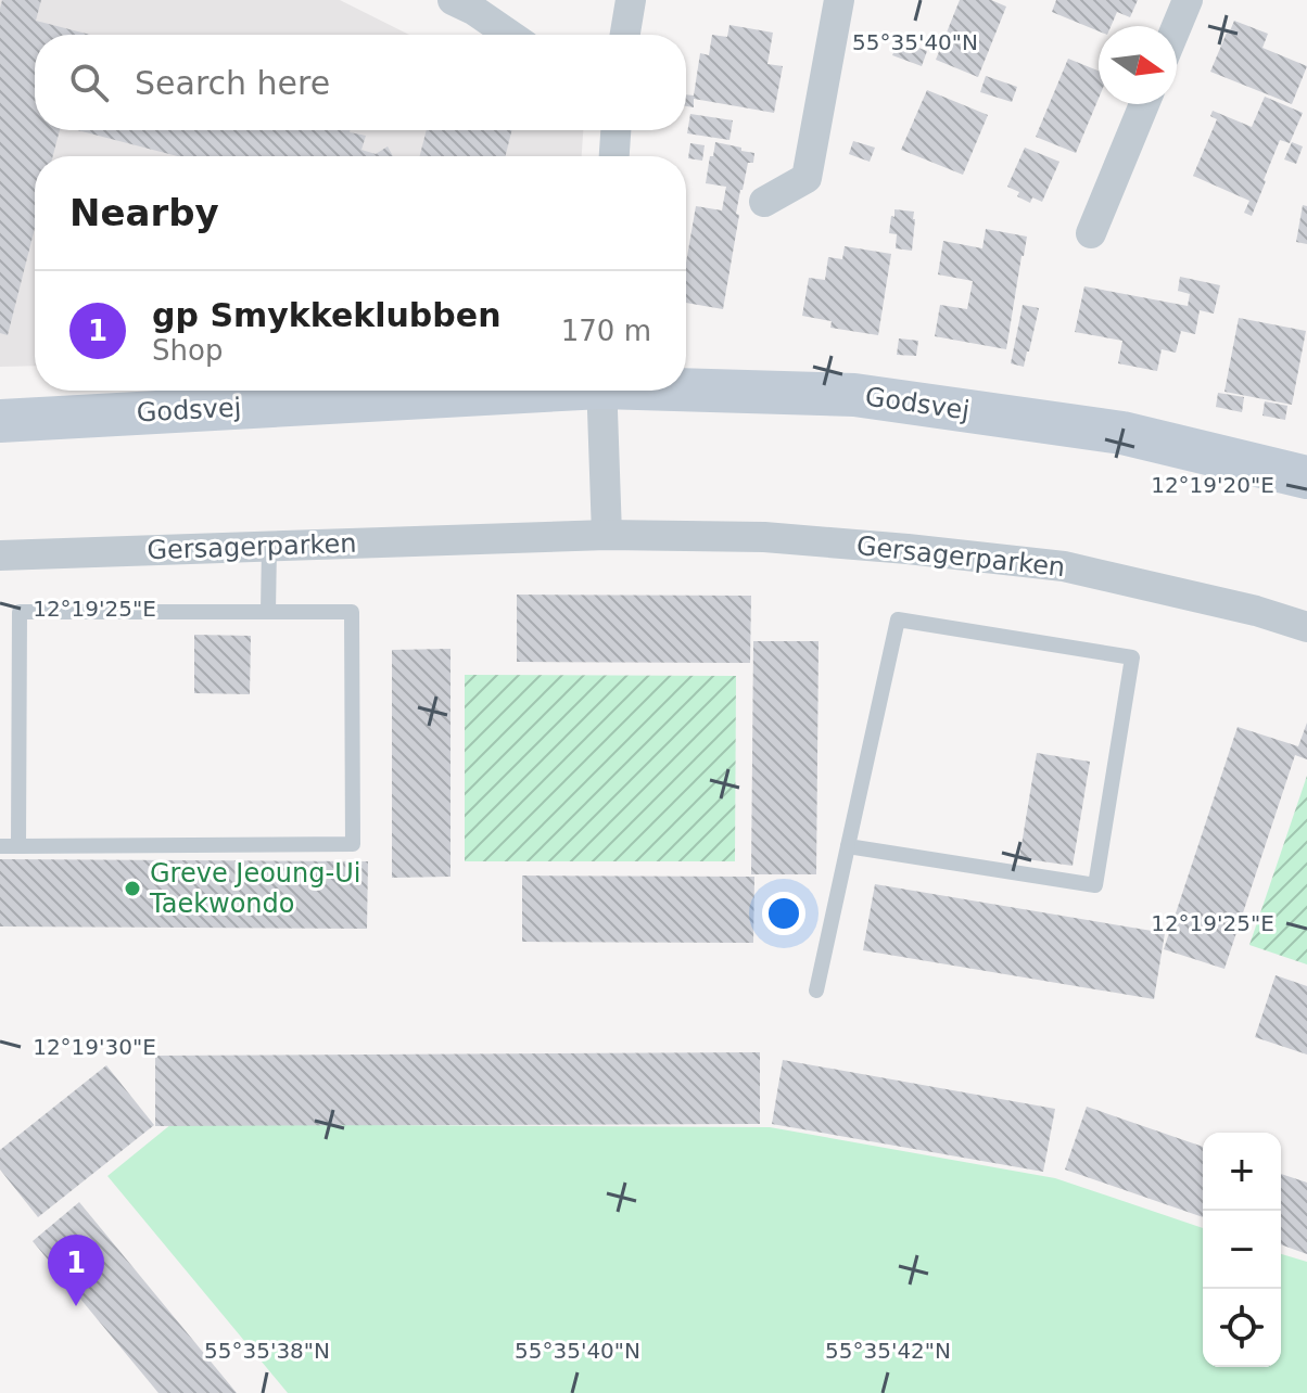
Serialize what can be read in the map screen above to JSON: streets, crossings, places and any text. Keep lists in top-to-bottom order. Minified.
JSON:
{"streets":{"street":["Godsvej","Gersagerparken"]},"places":["Greve Jeoung-Ui Taekwondo"],"north":"right","page":{"search":"Search here","heading":"Nearby","list":[{"mark":"1","name":"gp Smykkeklubben","note":"Shop","value":"170 m"}],"map_buttons":["+","−"],"pins":"1"},"coordinates":["55°35'40\"N","12°19'20\"E","12°19'25\"E","12°19'30\"E","55°35'38\"N","55°35'42\"N"]}
